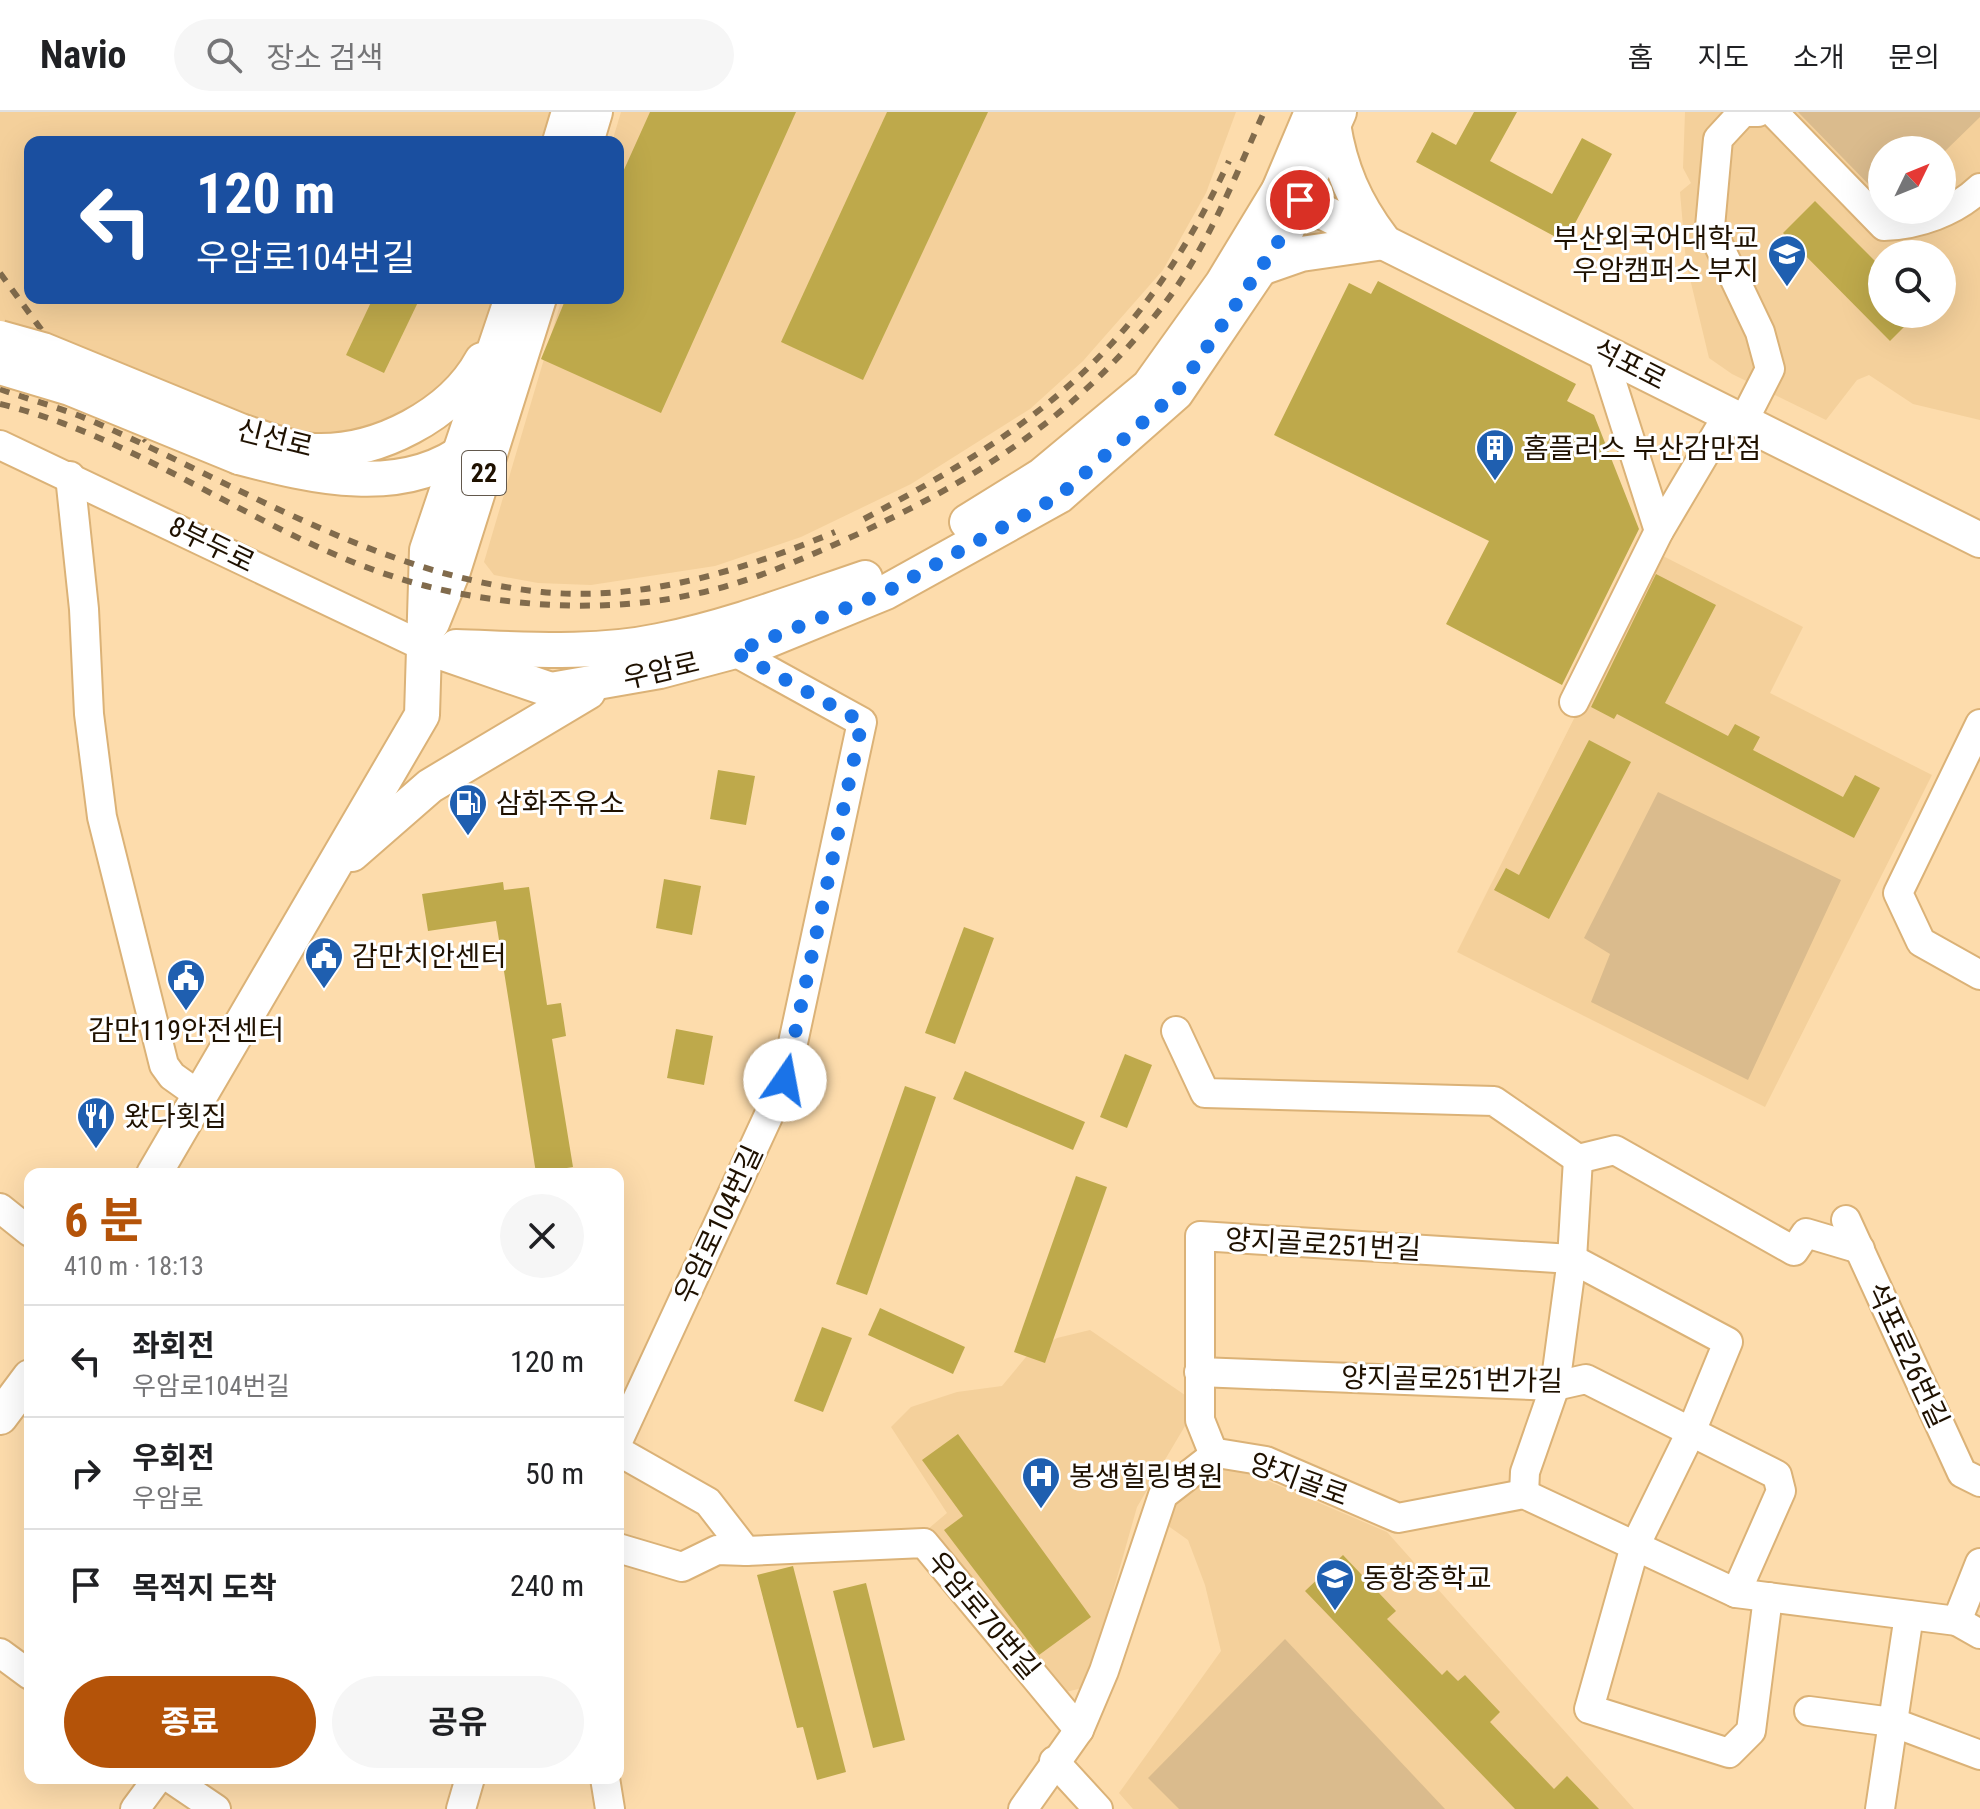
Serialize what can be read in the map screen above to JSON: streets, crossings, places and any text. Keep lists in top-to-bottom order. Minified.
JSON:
{"streets":{"main road":["석포로","신선로","22","우암로"],"street":["8부두로","우암로104번길","양지골로251번길","석포로26번길","양지골로251번가길","양지골로","우암로70번길"]},"crossings":[["석포로","우암로"],["신선로","22"],["22","8부두로"],["22","우암로"],["8부두로","우암로"],["우암로","우암로104번길"],["양지골로251번길","양지골로251번가길"],["양지골로251번길","양지골로"],["양지골로","우암로70번길"]],"places":{"school or university":["부산외국어대학교 우암캠퍼스 부지","동항중학교"],"building":["홈플러스 부산감만점"],"fuel station":["삼화주유소"],"public building":["감만치안센터","감만119안전센터"],"restaurant":["왔다횟집"],"hospital":["봉생힐링병원"]},"north":"top right","page":{"header":"Navio","search":"장소 검색","nav":["홈","지도","소개","문의"],"turn":["120 m","우암로104번길"],"heading":["6 분","410 m · 18:13"],"list":[{"name":"좌회전","note":"우암로104번길","value":"120 m"},{"name":"우회전","note":"우암로","value":"50 m"},{"name":"목적지 도착","value":"240 m"}],"buttons":["종료","공유"]}}
